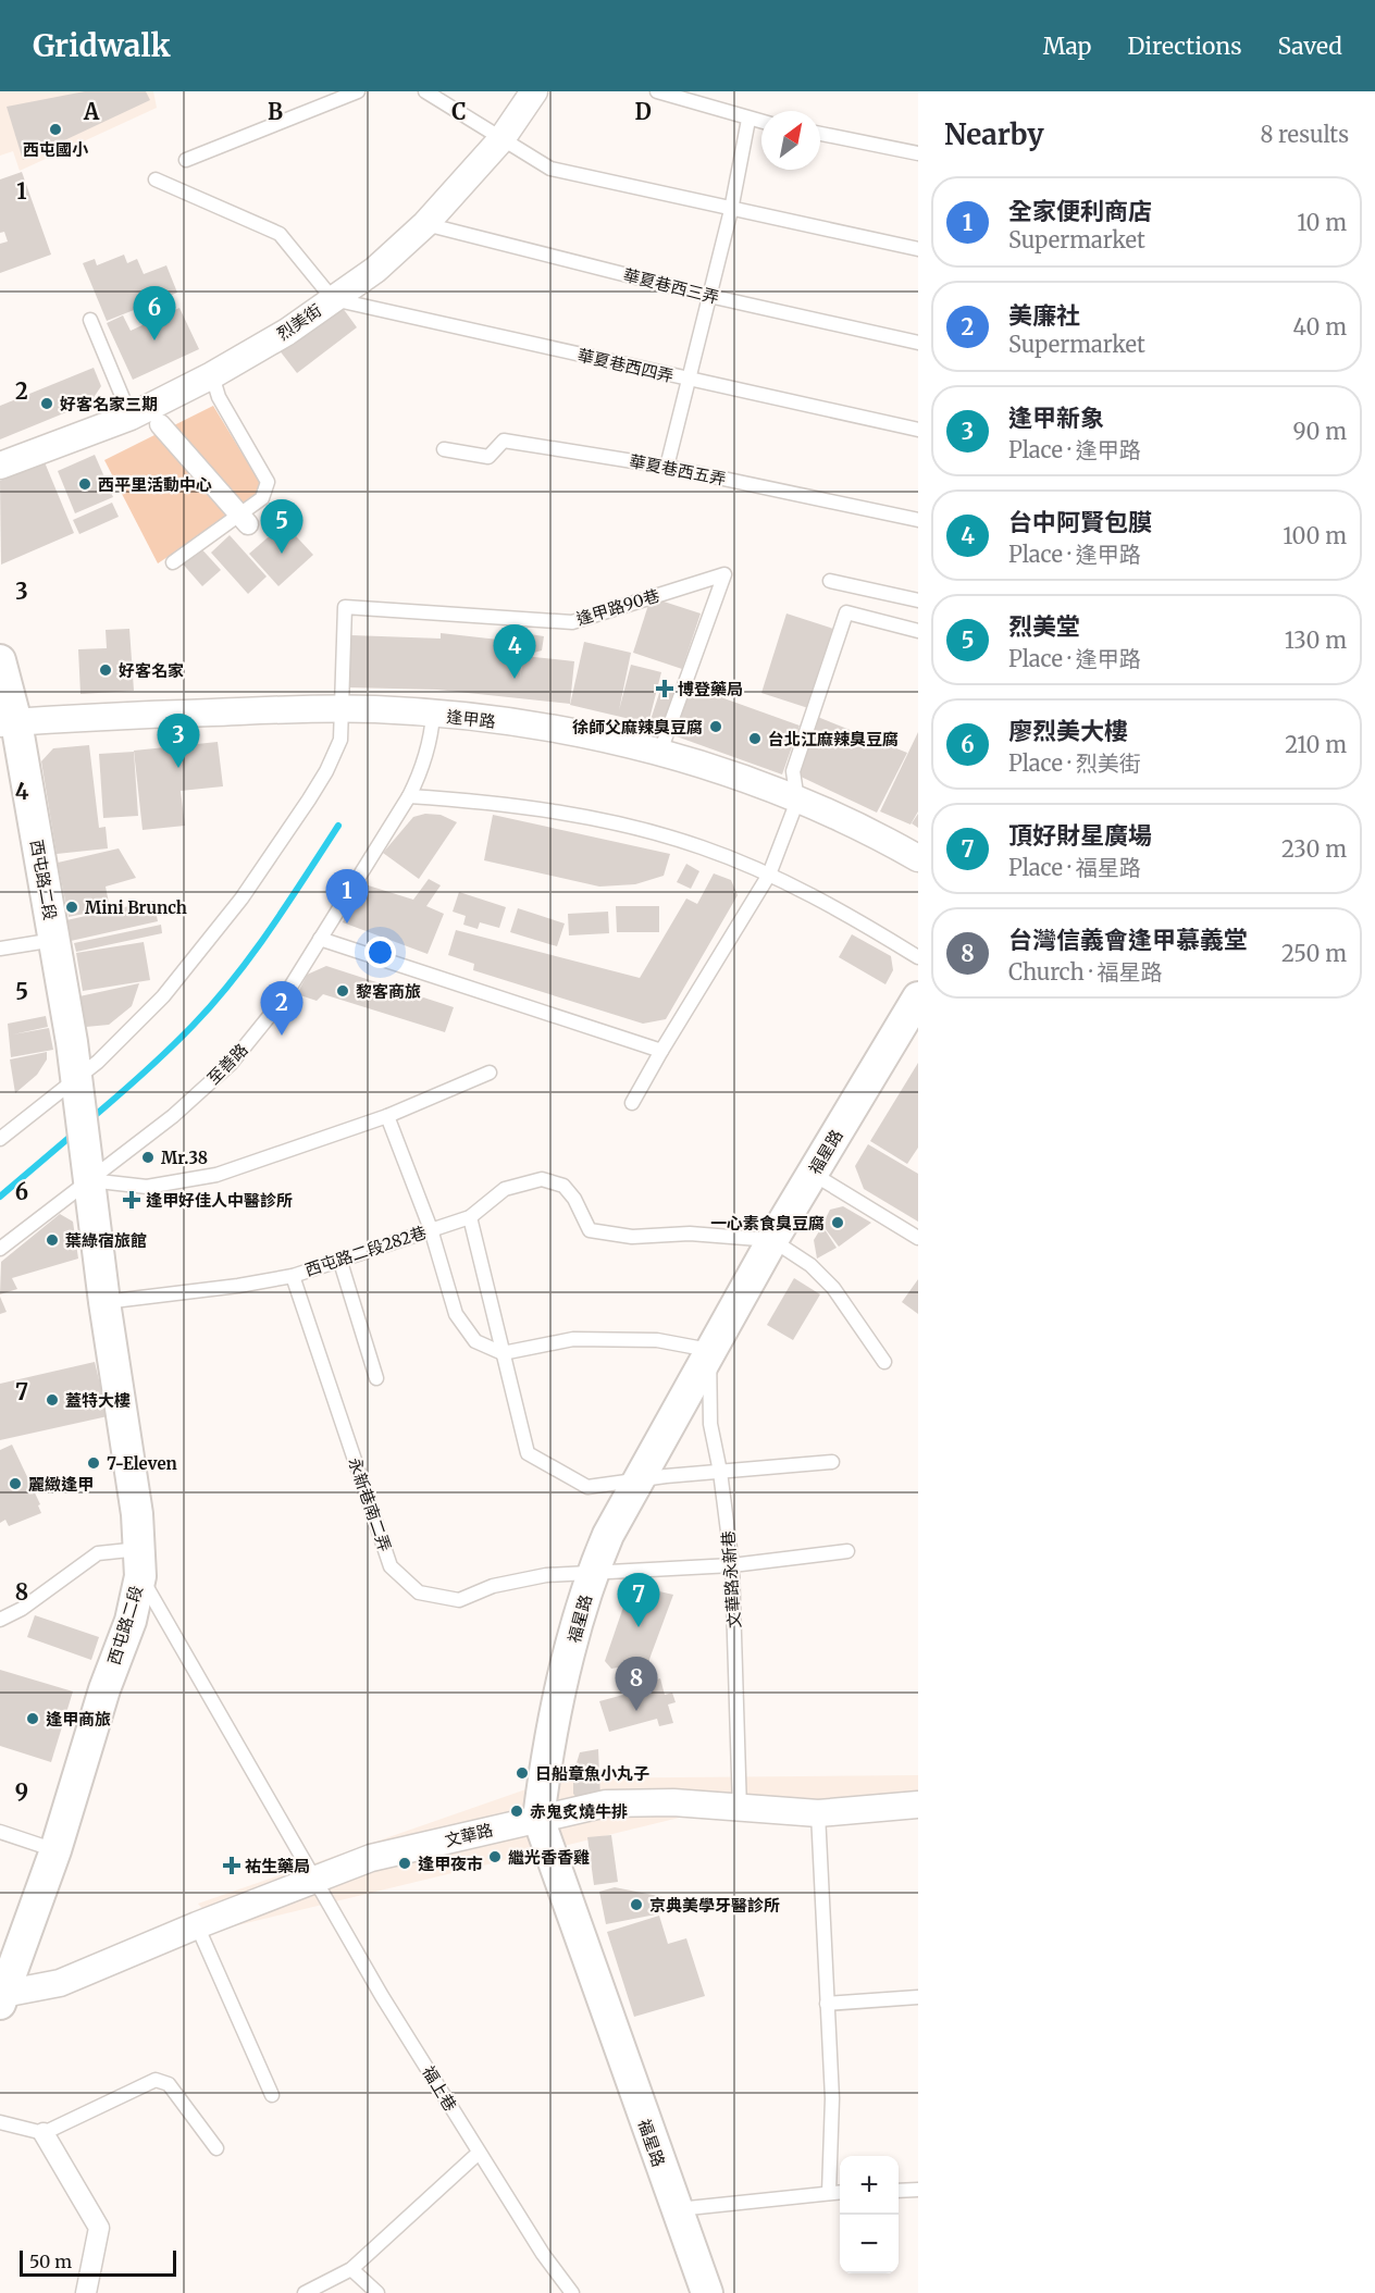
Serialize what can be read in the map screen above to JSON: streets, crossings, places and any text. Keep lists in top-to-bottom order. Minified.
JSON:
{"streets":{"street":["烈美街","逢甲路","西屯路二段","福星路","文華路"],"lane":["華夏巷西三弄","華夏巷西四弄","華夏巷西五弄","逢甲路90巷","至善路","西屯路二段282巷","永新巷南二弄","文華路永新巷","福上巷"]},"crossings":[["華夏巷西三弄","烈美街"],["烈美街","華夏巷西四弄"],["逢甲路90巷","逢甲路"],["逢甲路","西屯路二段"],["逢甲路","至善路"],["西屯路二段","至善路"],["西屯路二段","西屯路二段282巷"],["西屯路二段","文華路"],["西屯路二段","福上巷"],["福星路","西屯路二段282巷"],["福星路","永新巷南二弄"],["福星路","文華路永新巷"],["福星路","文華路"],["西屯路二段282巷","永新巷南二弄"],["永新巷南二弄","文華路永新巷"],["文華路永新巷","文華路"],["文華路","福上巷"]],"places":{"other":["西屯國小","好客名家三期","西平里活動中心","好客名家","徐師父麻辣臭豆腐","台北江麻辣臭豆腐","Mini Brunch","黎客商旅","Mr.38","一心素食臭豆腐","葉綠宿旅館","蓋特大樓","7-Eleven","麗緻逢甲","逢甲商旅","日船章魚小丸子","赤鬼炙燒牛排","繼光香香雞","逢甲夜市","京典美學牙醫診所"],"health":["博登藥局","逢甲好佳人中醫診所","祐生藥局"]},"scale_bar":"50 m","north":"top right","page":{"header":"Gridwalk","nav":["Map","Directions","Saved"],"heading":["Nearby","8 results"],"list":[{"mark":"1","name":"全家便利商店","note":"Supermarket","value":"10 m"},{"mark":"2","name":"美廉社","note":"Supermarket","value":"40 m"},{"mark":"3","name":"逢甲新象","note":"Place · 逢甲路","value":"90 m"},{"mark":"4","name":"台中阿賢包膜","note":"Place · 逢甲路","value":"100 m"},{"mark":"5","name":"烈美堂","note":"Place · 逢甲路","value":"130 m"},{"mark":"6","name":"廖烈美大樓","note":"Place · 烈美街","value":"210 m"},{"mark":"7","name":"頂好財星廣場","note":"Place · 福星路","value":"230 m"},{"mark":"8","name":"台灣信義會逢甲慕義堂","note":"Church · 福星路","value":"250 m"}],"pins":["6","5","4","3","1","2","7","8"],"map_buttons":["+","−"],"scale":"50 m"},"grid":{"columns":["A","B","C","D"],"rows":["1","2","3","4","5","6","7","8","9"]}}
